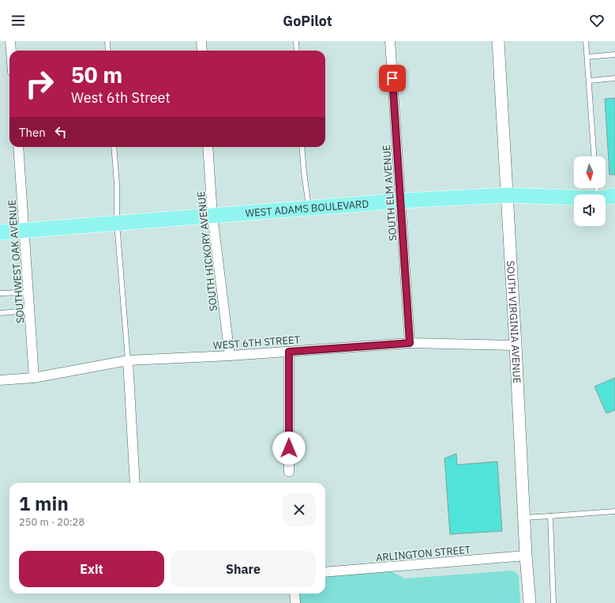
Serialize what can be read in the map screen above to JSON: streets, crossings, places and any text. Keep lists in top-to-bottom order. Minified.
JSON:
{"streets":{"main road":["WEST ADAMS BOULEVARD"],"street":["SOUTH ELM AVENUE","SOUTH HICKORY AVENUE","SOUTHWEST OAK AVENUE","SOUTH VIRGINIA AVENUE","WEST 6TH STREET","ARLINGTON STREET"]},"crossings":[["SOUTH ELM AVENUE","WEST ADAMS BOULEVARD"],["SOUTH ELM AVENUE","WEST 6TH STREET"],["WEST ADAMS BOULEVARD","SOUTH HICKORY AVENUE"],["WEST ADAMS BOULEVARD","SOUTHWEST OAK AVENUE"],["WEST ADAMS BOULEVARD","SOUTH VIRGINIA AVENUE"],["SOUTH HICKORY AVENUE","WEST 6TH STREET"],["SOUTHWEST OAK AVENUE","WEST 6TH STREET"],["SOUTH VIRGINIA AVENUE","WEST 6TH STREET"],["SOUTH VIRGINIA AVENUE","ARLINGTON STREET"]],"north":"bottom","page":{"header":"GoPilot","turn":["50 m","West 6th Street"],"then":"Then","heading":["1 min","250 m · 20:28"],"buttons":["Exit","Share"]}}
